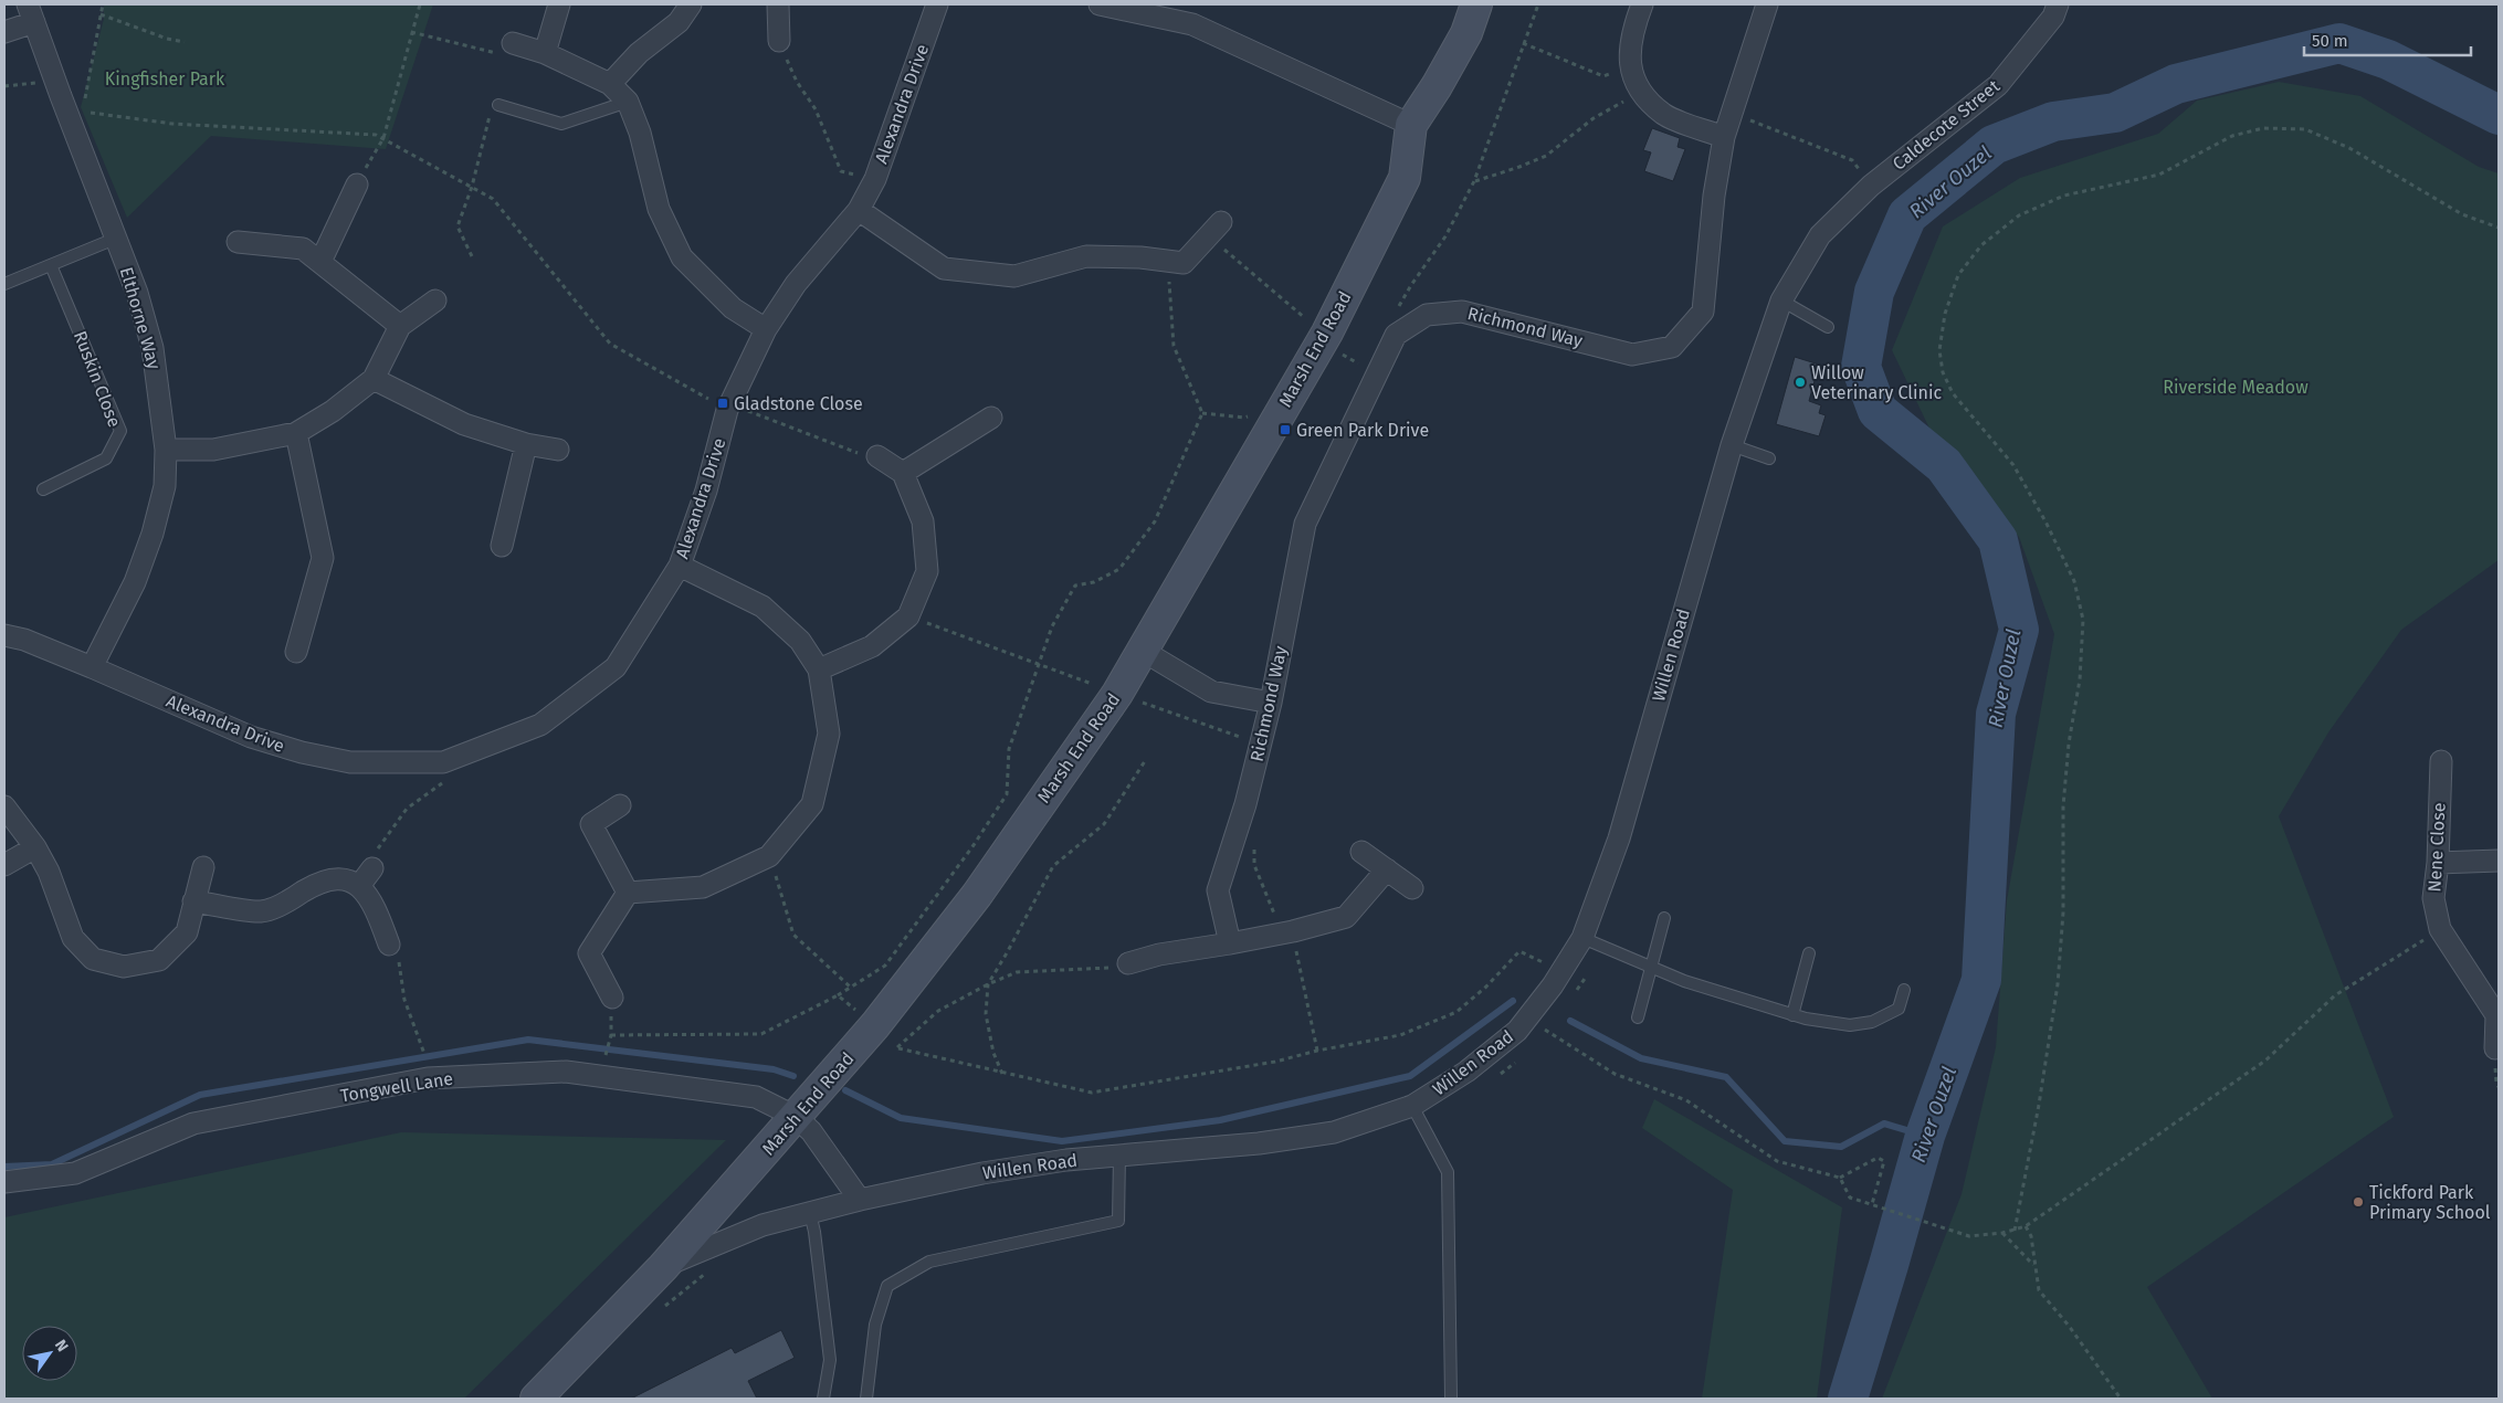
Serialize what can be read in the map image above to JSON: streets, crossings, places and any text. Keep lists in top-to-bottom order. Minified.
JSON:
{"streets":{"street":["Alexandra Drive","Caldecote Street","Elthorne Way","Richmond Way","Marsh End Road","Willen Road","Nene Close","Tongwell Lane"],"lane":["Ruskin Close"]},"crossings":[["Alexandra Drive","Elthorne Way"],["Caldecote Street","Willen Road"],["Marsh End Road","Willen Road"],["Marsh End Road","Tongwell Lane"],["Willen Road","Tongwell Lane"]],"water":["River Ouzel"],"parks":["Kingfisher Park","Riverside Meadow"],"places":{"other":["Willow Veterinary Clinic","Tickford Park Primary School"],"transit":["Gladstone Close","Green Park Drive"]},"scale_bar":"50 m","north":"top right"}
